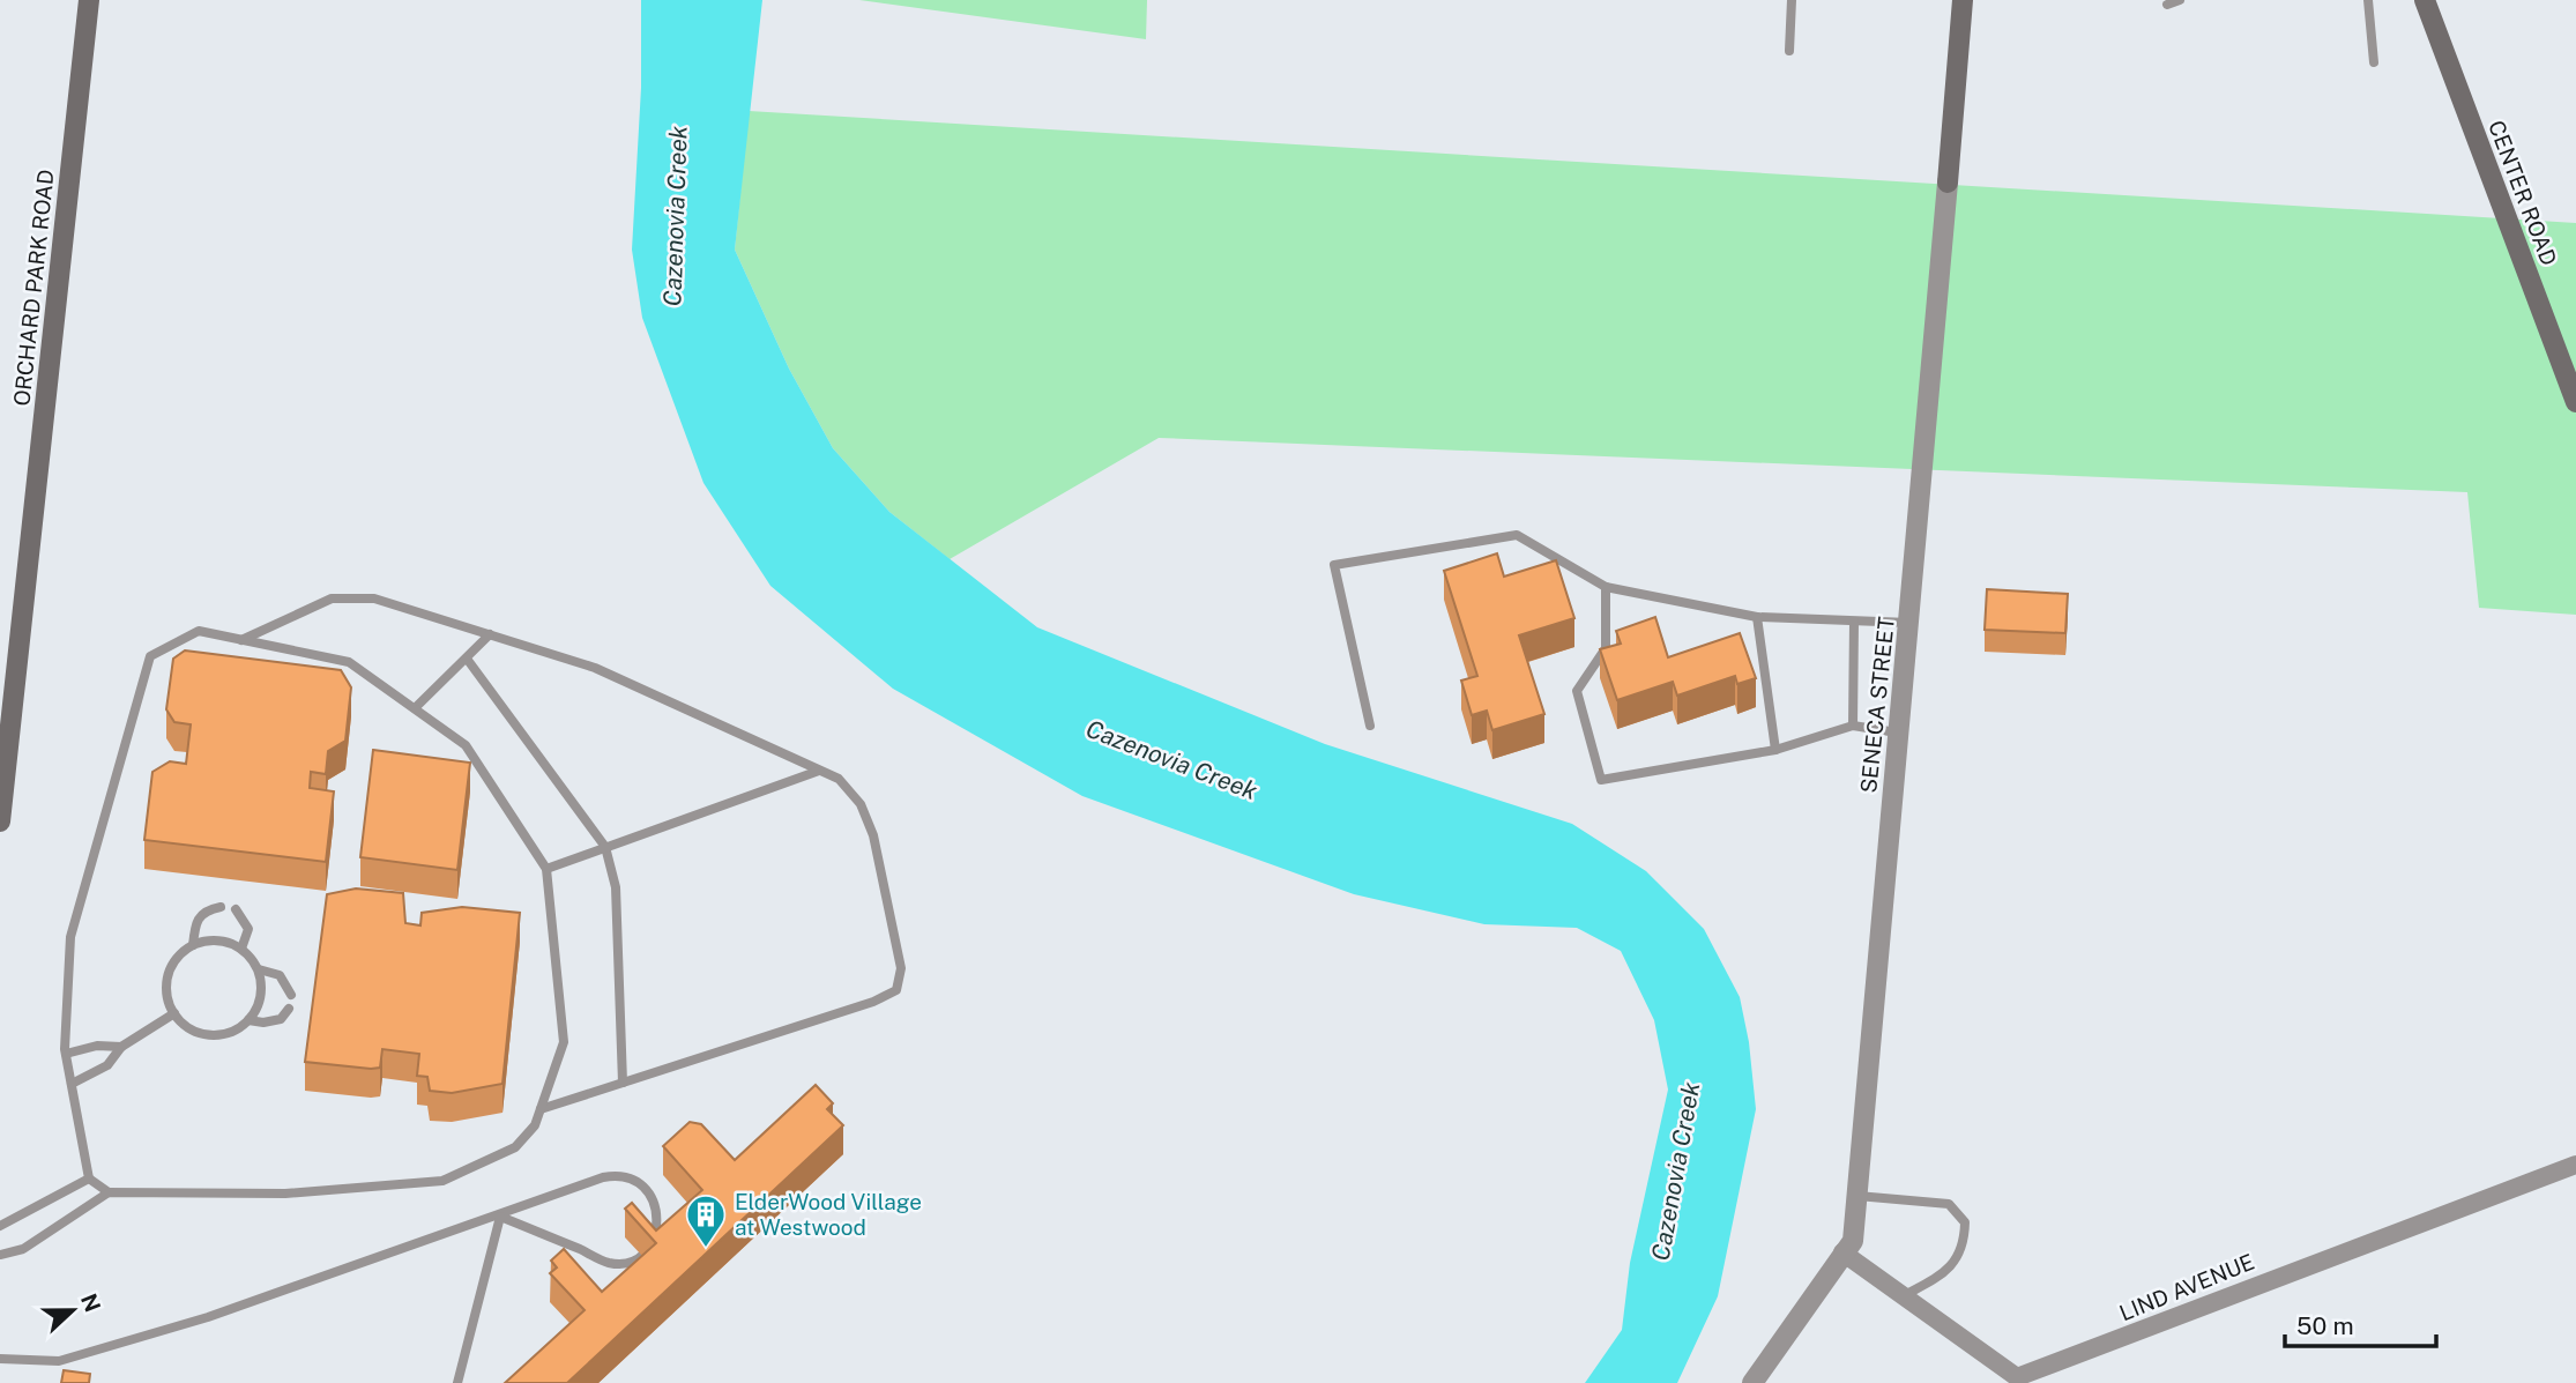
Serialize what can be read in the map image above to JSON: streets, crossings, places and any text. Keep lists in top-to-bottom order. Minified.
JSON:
{"streets":{"main road":["CENTER ROAD","ORCHARD PARK ROAD","SENECA STREET"],"street":["LIND AVENUE"]},"crossings":[["SENECA STREET","LIND AVENUE"]],"water":["Cazenovia Creek"],"places":{"building":["ElderWood Village at Westwood"]},"scale_bar":"50 m","north":"right"}
